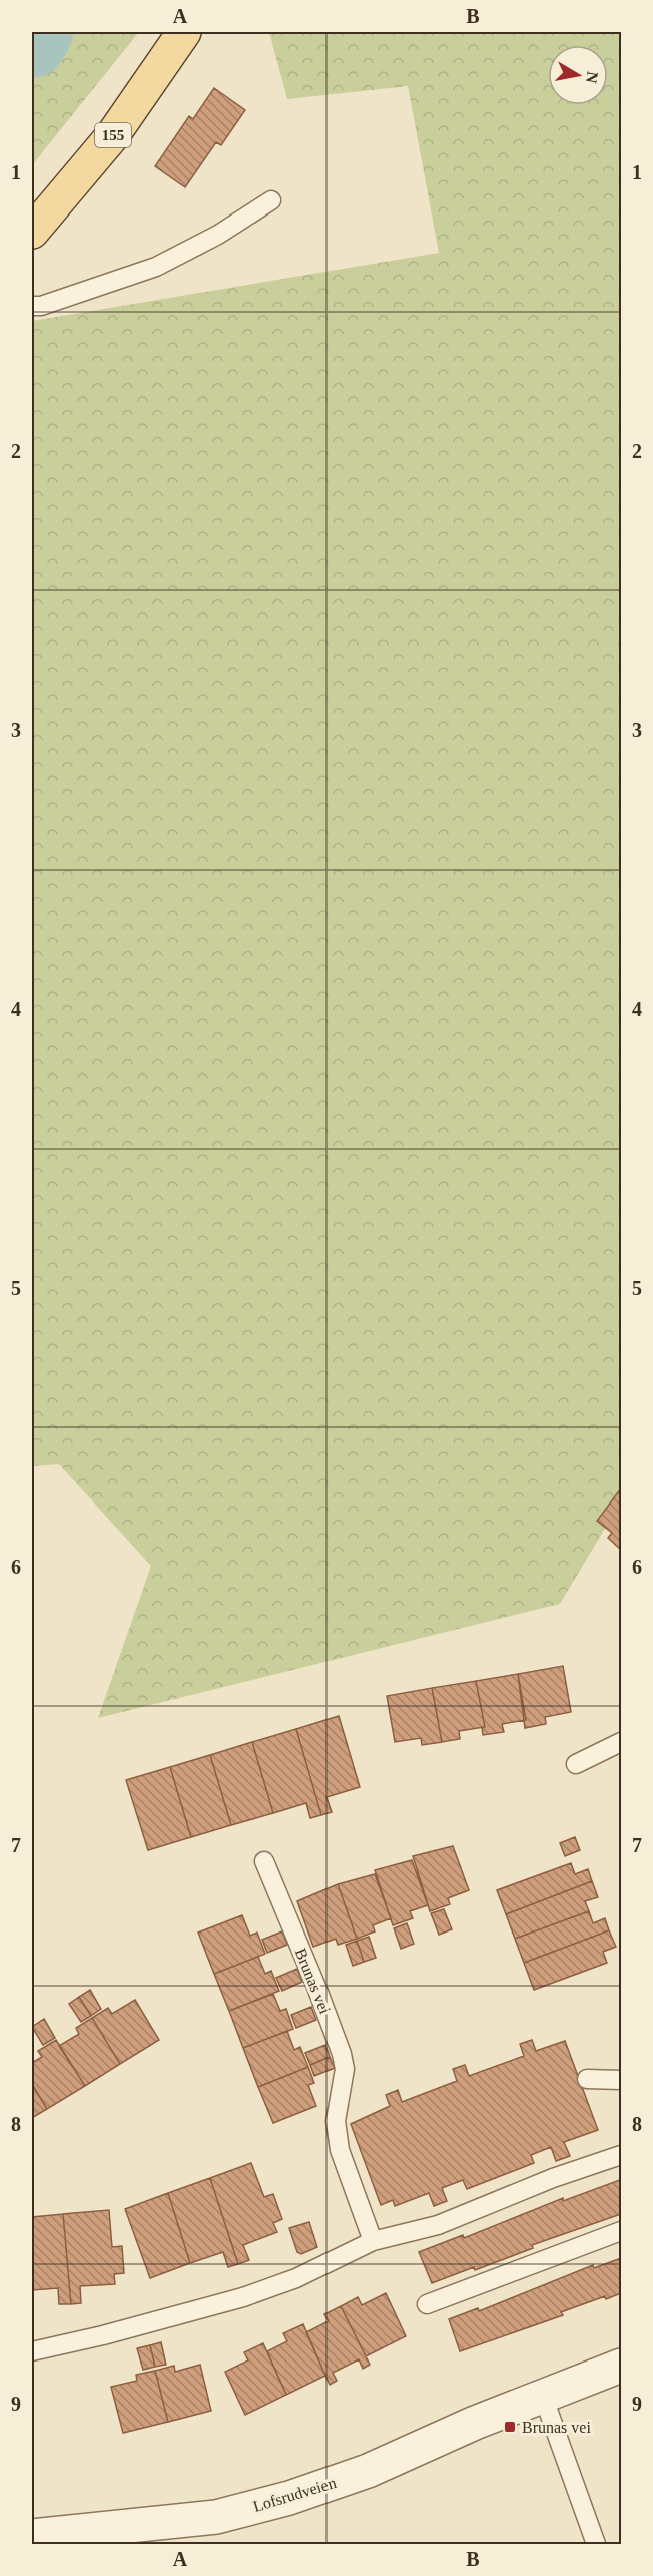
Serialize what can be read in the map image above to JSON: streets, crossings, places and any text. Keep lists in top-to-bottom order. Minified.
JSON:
{"streets":{"main road":["155"],"street":["Lofsrudveien"],"lane":["Brunas vei"]},"places":{"transit":["Brunas vei"]},"north":"right","grid":{"columns":["A","B"],"rows":["1","2","3","4","5","6","7","8","9"]}}
